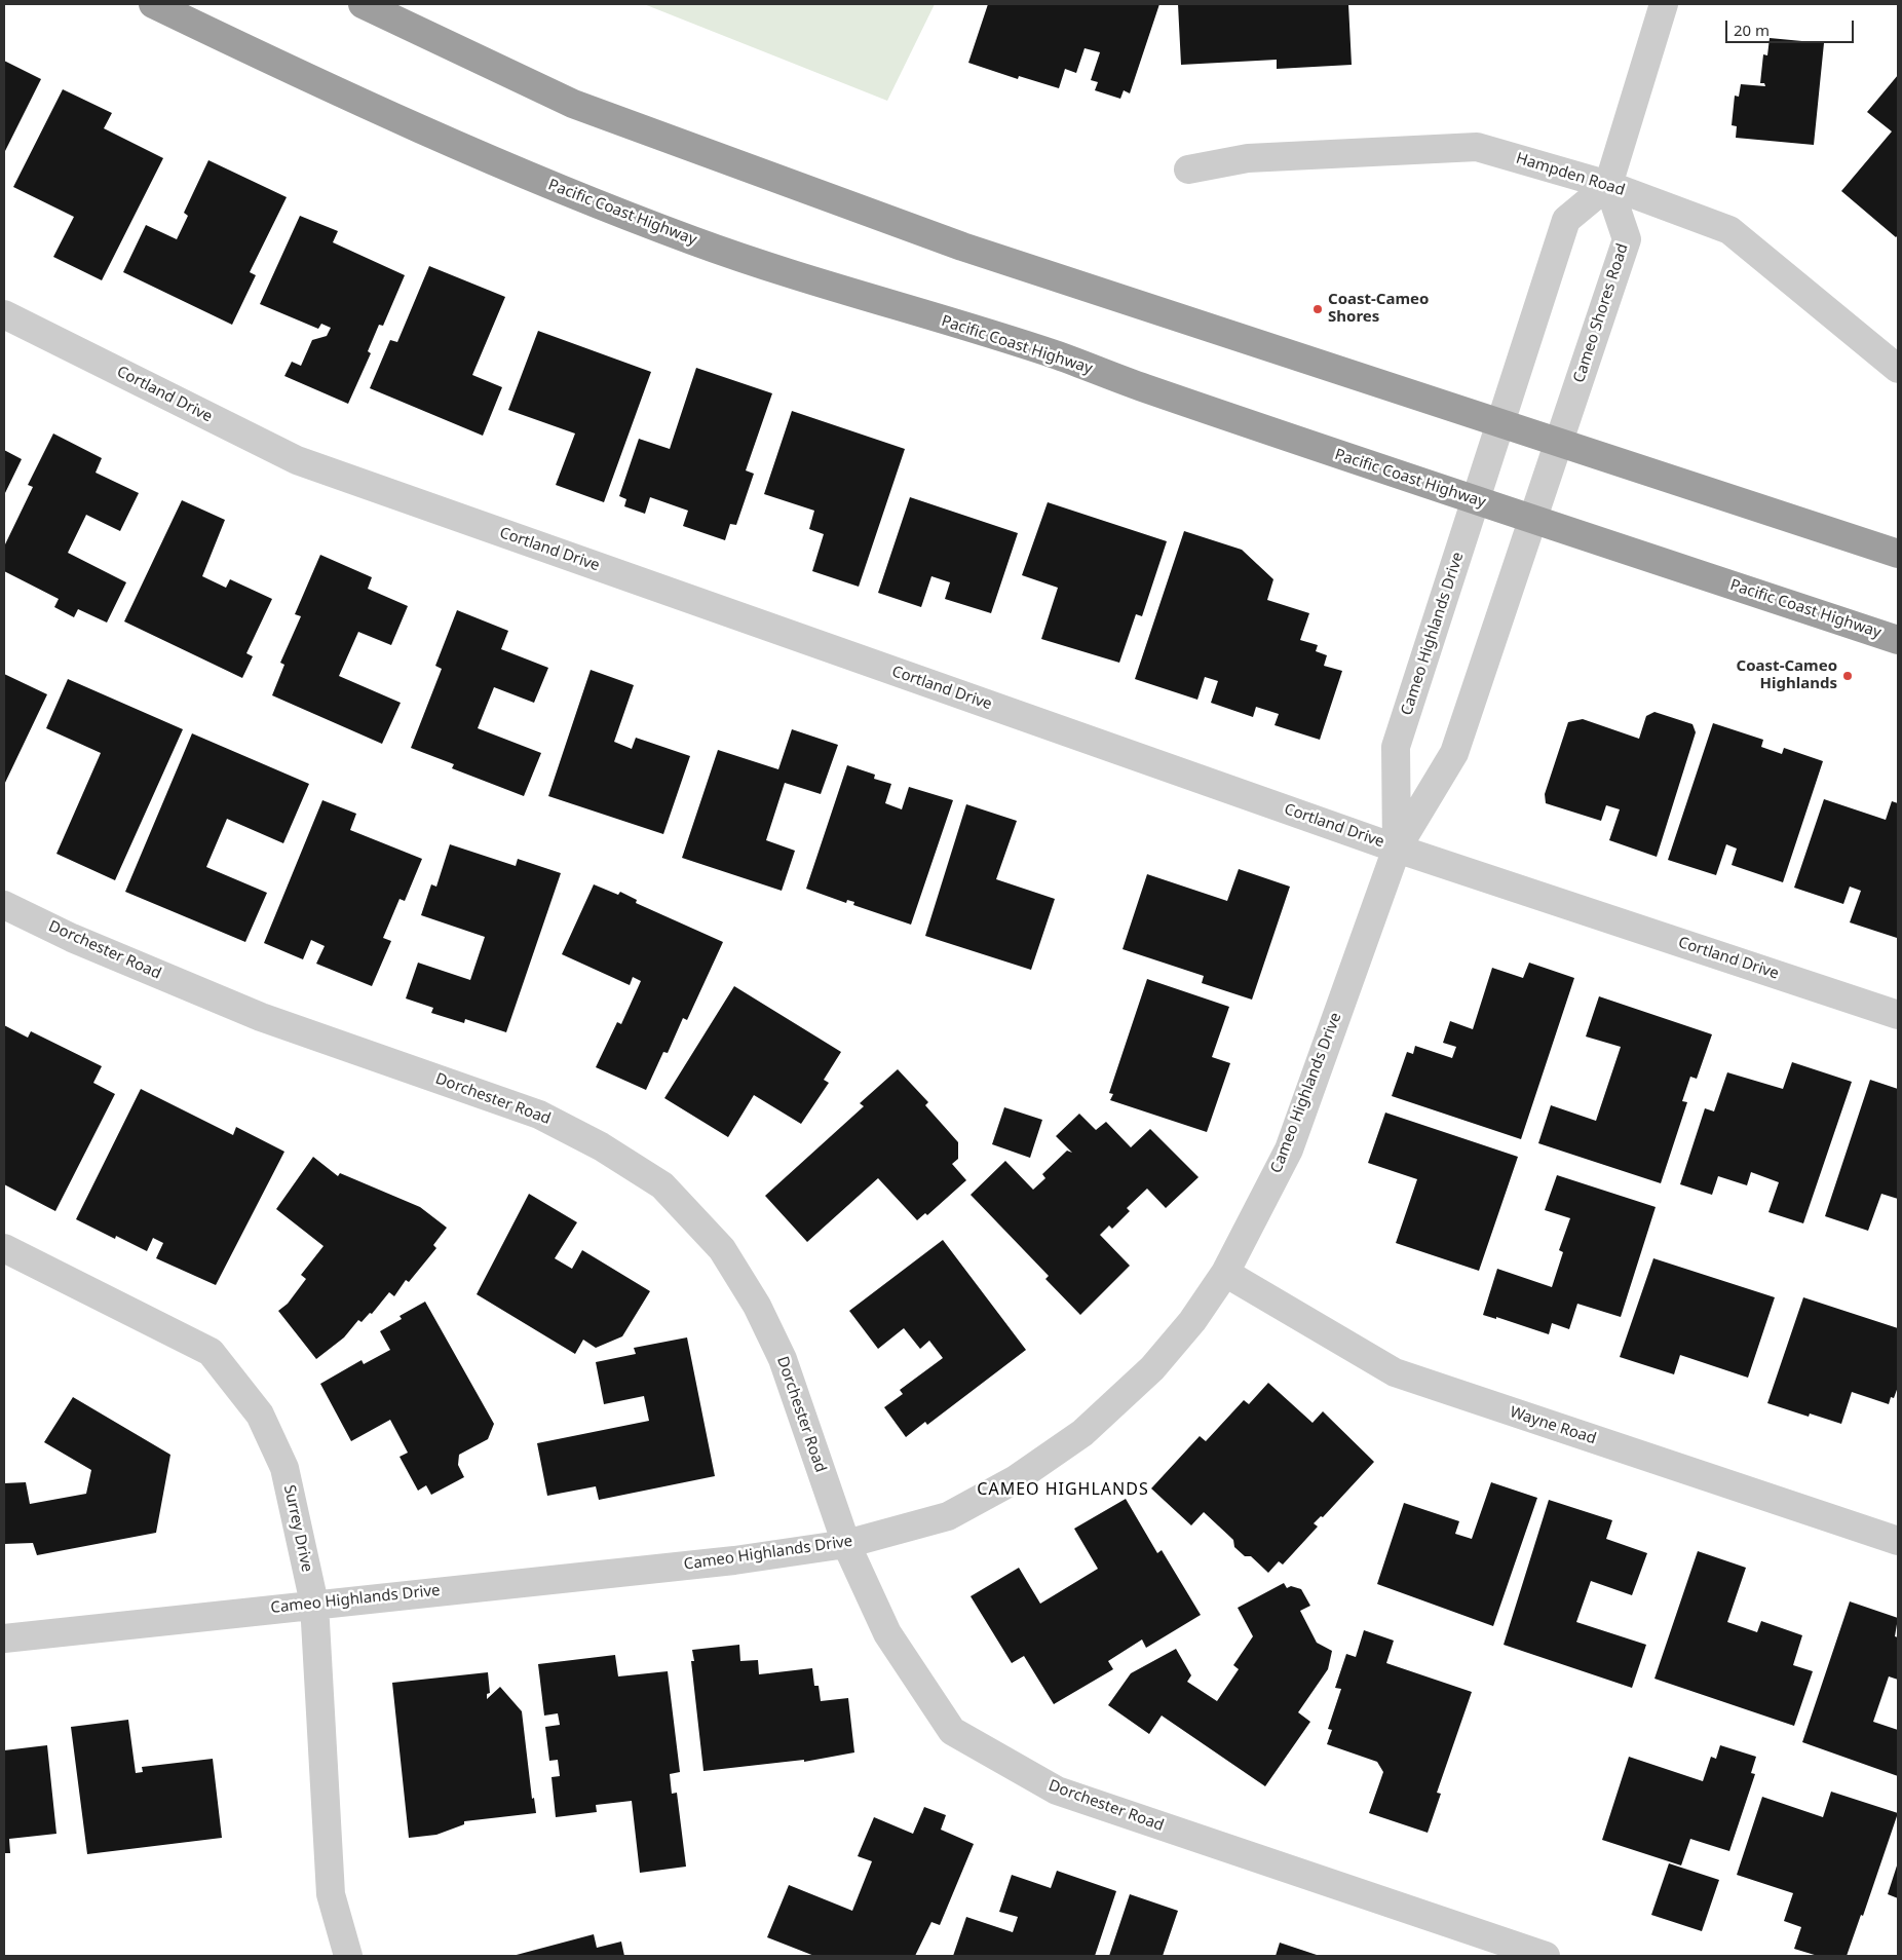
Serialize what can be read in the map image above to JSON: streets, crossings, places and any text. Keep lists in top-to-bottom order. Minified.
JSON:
{"streets":{"highway":["Pacific Coast Highway"],"street":["Hampden Road","Cameo Shores Road","Cortland Drive","Cameo Highlands Drive","Dorchester Road","Wayne Road","Surrey Drive"]},"crossings":[["Hampden Road","Cameo Shores Road"],["Pacific Coast Highway","Cameo Highlands Drive"],["Cameo Shores Road","Cameo Highlands Drive"],["Cortland Drive","Cameo Highlands Drive"],["Cameo Highlands Drive","Dorchester Road"],["Cameo Highlands Drive","Wayne Road"],["Cameo Highlands Drive","Surrey Drive"]],"districts":["CAMEO HIGHLANDS"],"places":["Coast-Cameo Shores","Coast-Cameo Highlands"],"scale_bar":"20 m"}
